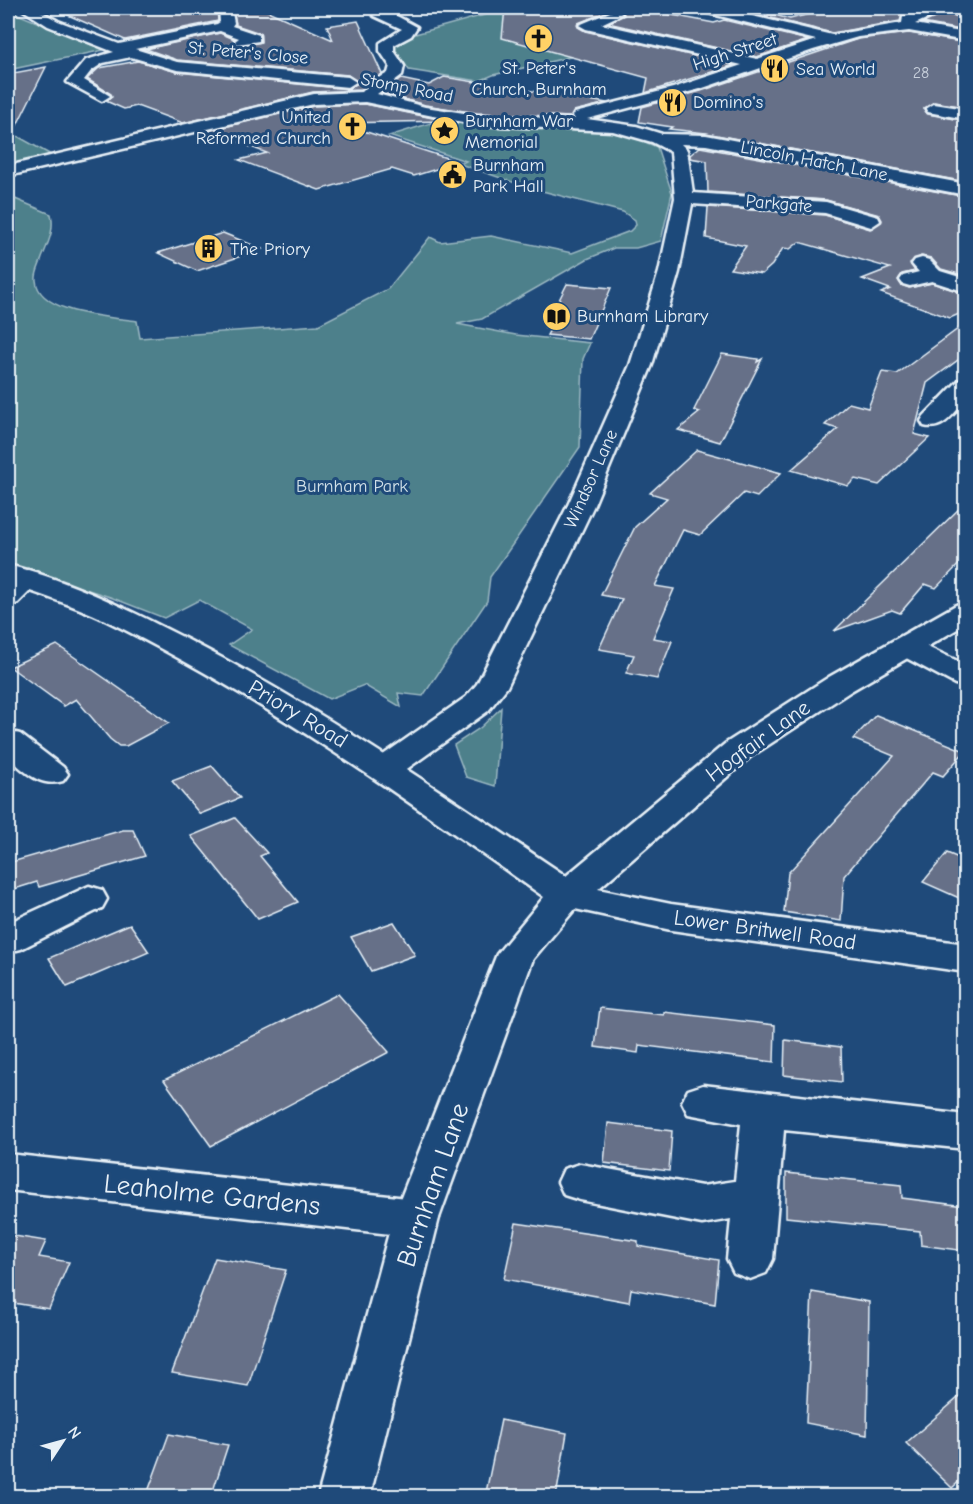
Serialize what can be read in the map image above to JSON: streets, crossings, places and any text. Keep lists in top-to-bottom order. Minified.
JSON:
{"streets":{"street":["High Street","St. Peter's Close","Stomp Road","Lincoln Hatch Lane","Parkgate","Windsor Lane","Priory Road","Hogfair Lane","Lower Britwell Road","Burnham Lane","Leaholme Gardens"]},"crossings":[["High Street","Stomp Road"],["Lincoln Hatch Lane","Windsor Lane"],["Parkgate","Windsor Lane"],["Windsor Lane","Priory Road"],["Priory Road","Hogfair Lane"],["Priory Road","Lower Britwell Road"],["Priory Road","Burnham Lane"],["Hogfair Lane","Lower Britwell Road"],["Hogfair Lane","Burnham Lane"],["Lower Britwell Road","Burnham Lane"],["Burnham Lane","Leaholme Gardens"]],"parks":["Burnham Park"],"places":{"church":["St. Peter's Church, Burnham","United Reformed Church"],"restaurant":["Sea World","Domino's"],"place":["Burnham War Memorial"],"public building":["Burnham Park Hall"],"building":["The Priory"],"library":["Burnham Library"]},"house_numbers":["28"],"north":"top right"}
